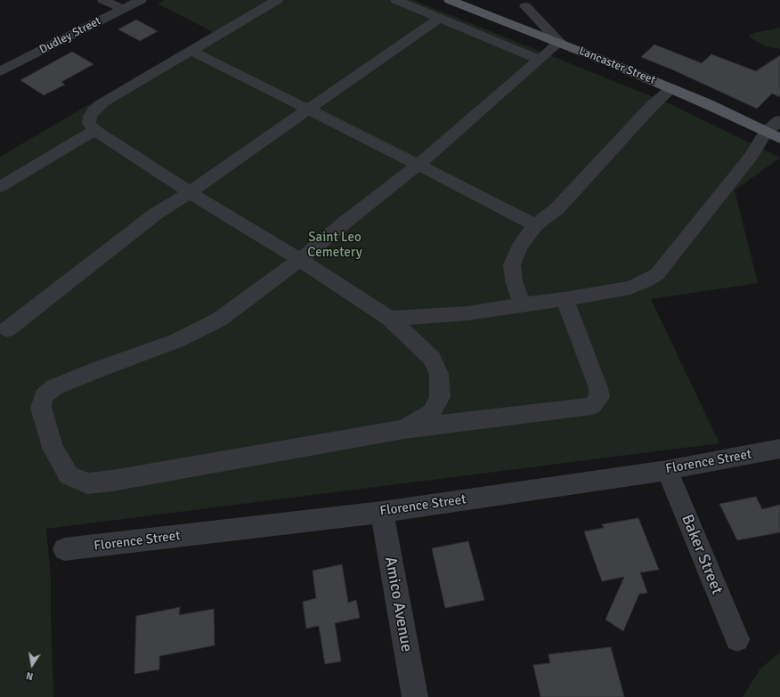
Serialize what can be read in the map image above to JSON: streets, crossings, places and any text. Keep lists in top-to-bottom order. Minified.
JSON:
{"streets":{"main road":["Lancaster Street"],"street":["Dudley Street","Florence Street","Baker Street","Amico Avenue"]},"crossings":[["Florence Street","Baker Street"],["Florence Street","Amico Avenue"]],"parks":["Saint Leo Cemetery"],"north":"bottom"}
